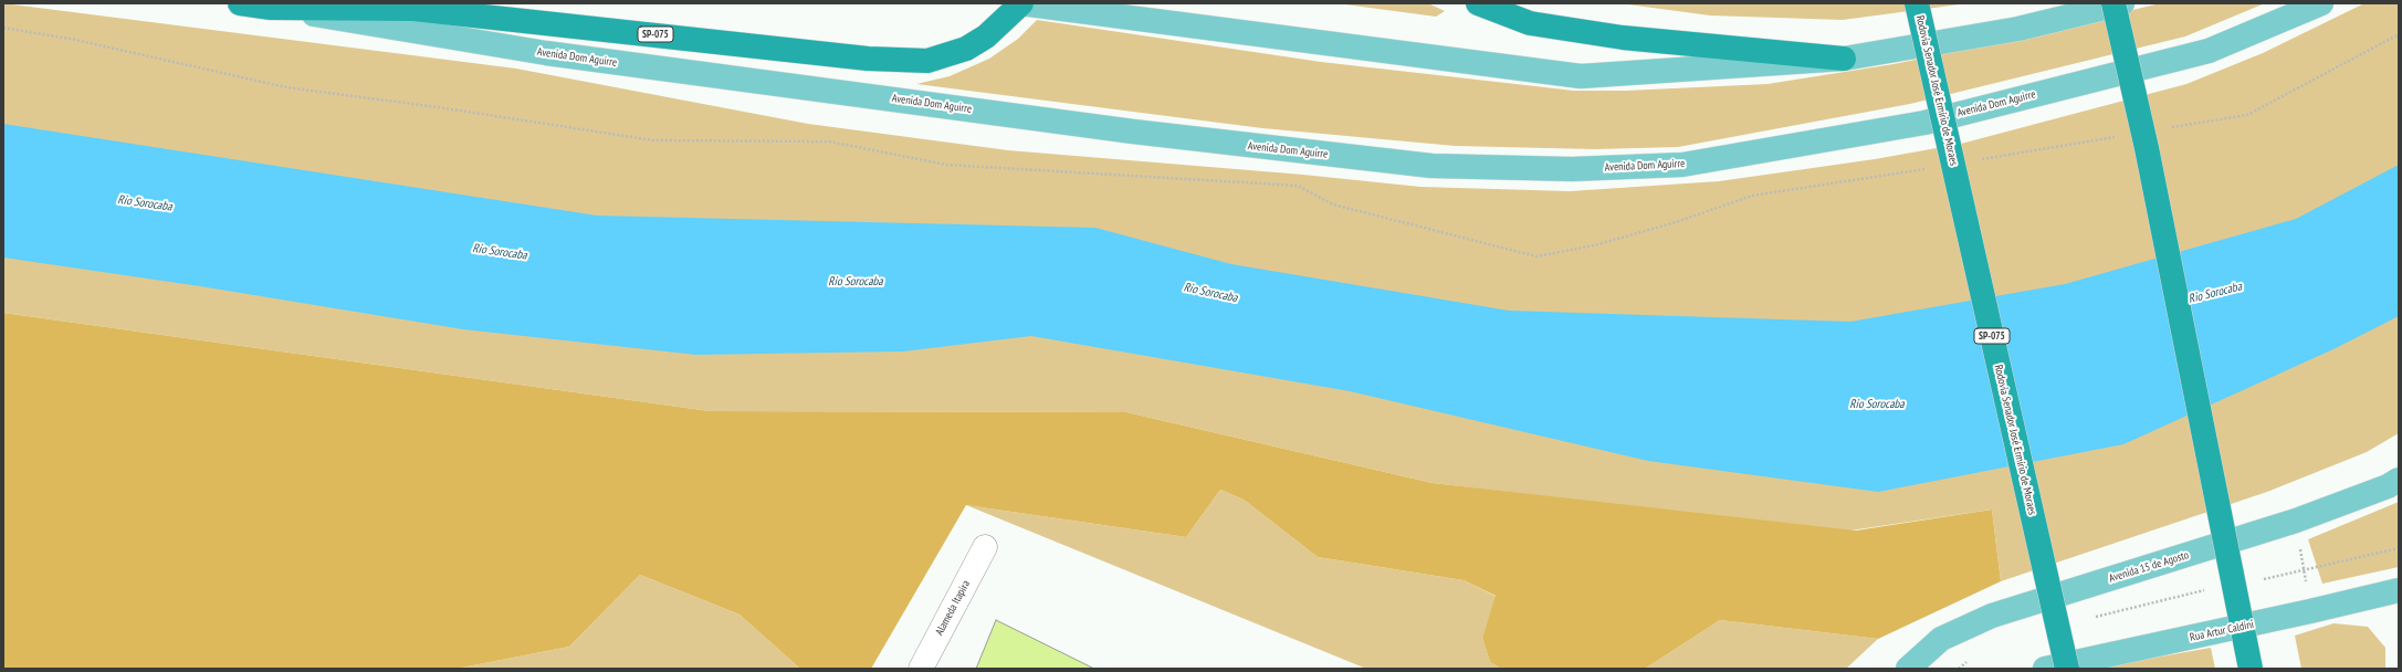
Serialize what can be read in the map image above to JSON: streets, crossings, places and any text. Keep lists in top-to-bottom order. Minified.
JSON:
{"streets":{"highway":["SP-075","Avenida Dom Aguirre","Rodovia Senador José Ermírio de Moraes"],"main road":["Avenida 15 de Agosto","Rua Artur Caldini"],"street":["Alameda Itapira"]},"crossings":[["SP-075","Avenida Dom Aguirre"]],"water":["Rio Sorocaba"]}
